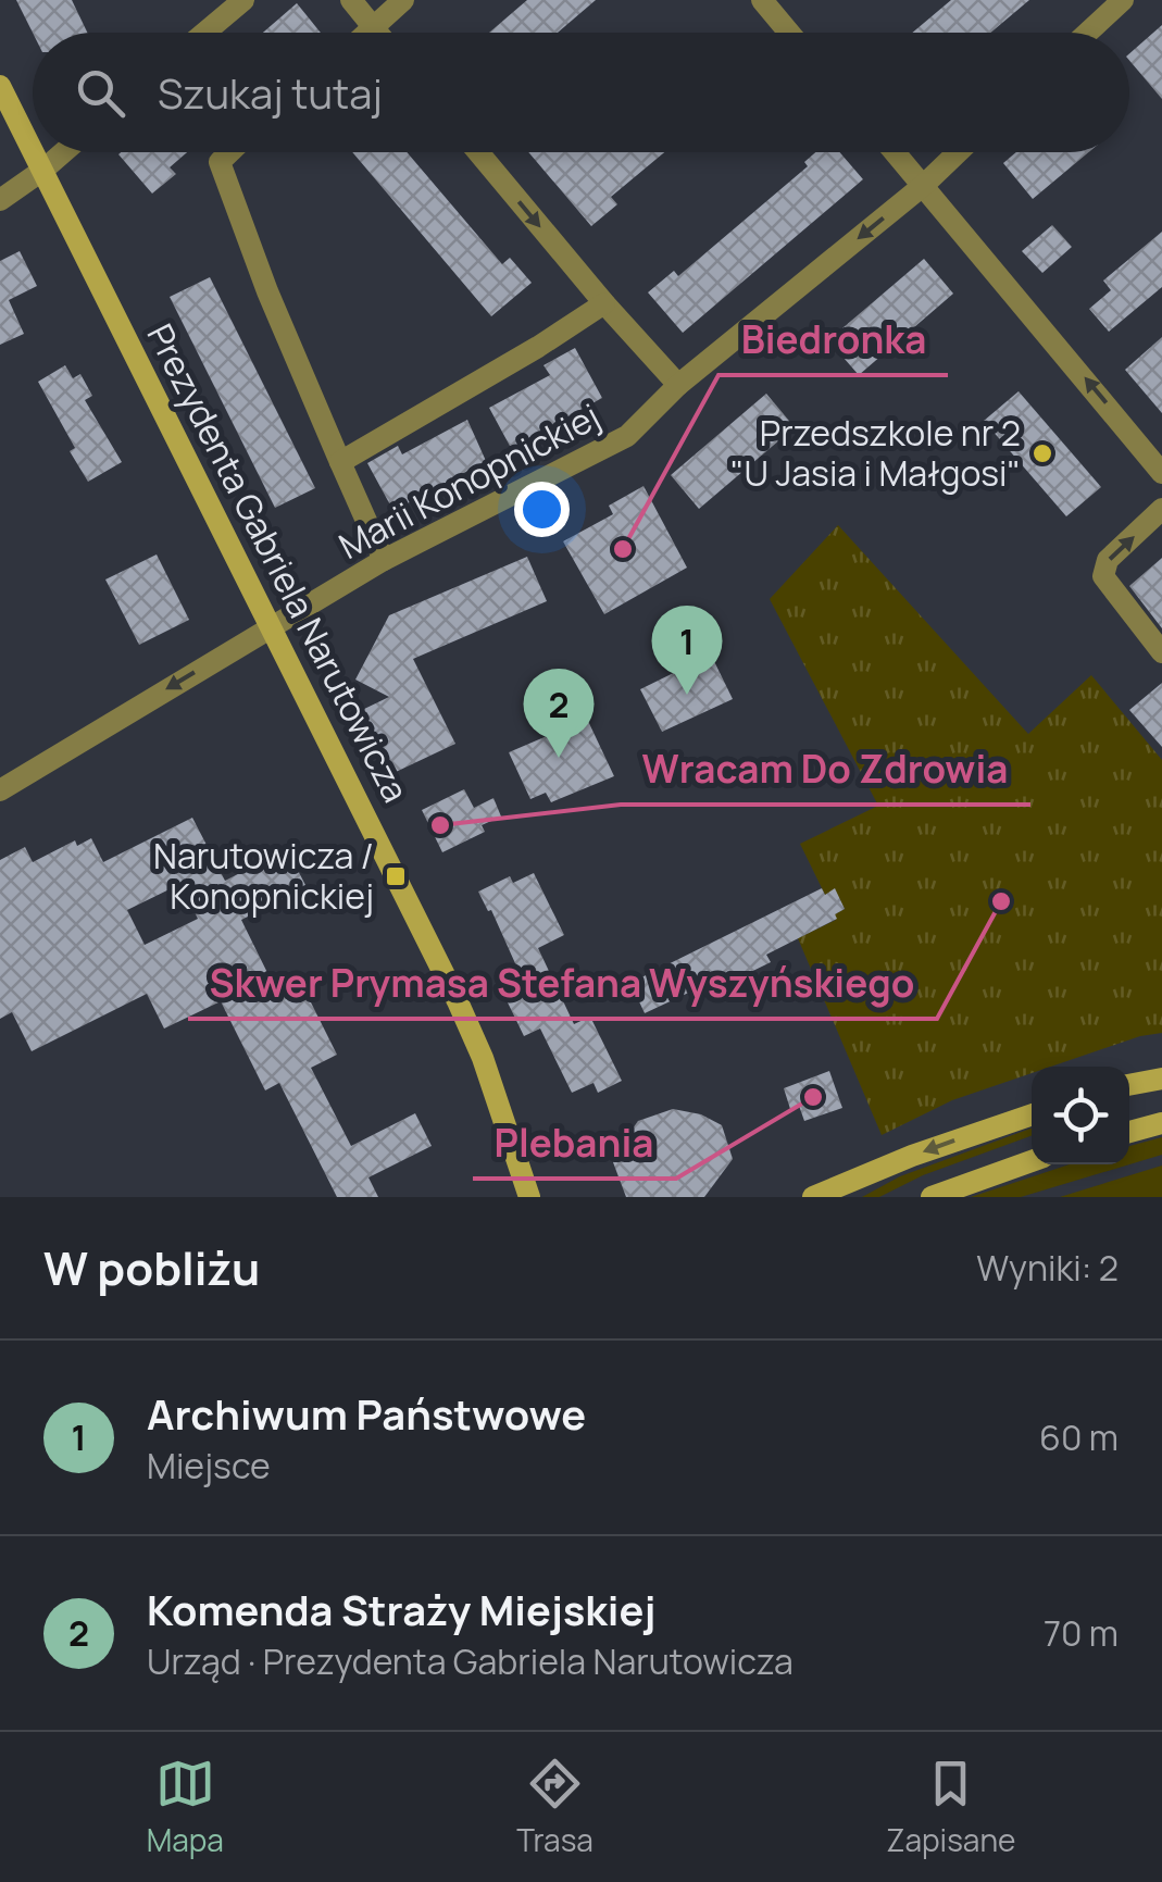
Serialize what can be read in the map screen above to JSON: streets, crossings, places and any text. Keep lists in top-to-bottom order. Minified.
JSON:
{"streets":{"street":["Marii Konopnickiej","Prezydenta Gabriela Narutowicza"]},"crossings":[["Marii Konopnickiej","Prezydenta Gabriela Narutowicza"]],"one_way":["Marii Konopnickiej"],"places":{"other":["Przedszkole nr 2 \"U Jasia i Małgosi\"","Biedronka","Wracam Do Zdrowia","Skwer Prymasa Stefana Wyszyńskiego","Plebania"],"transit":["Narutowicza / Konopnickiej"]},"page":{"search":"Szukaj tutaj","pins":["1","2"],"heading":["W pobliżu","Wyniki: 2"],"list":[{"mark":"1","name":"Archiwum Państwowe","note":"Miejsce","value":"60 m"},{"mark":"2","name":"Komenda Straży Miejskiej","note":"Urząd · Prezydenta Gabriela Narutowicza","value":"70 m"}],"nav":["Mapa","Trasa","Zapisane"]}}
